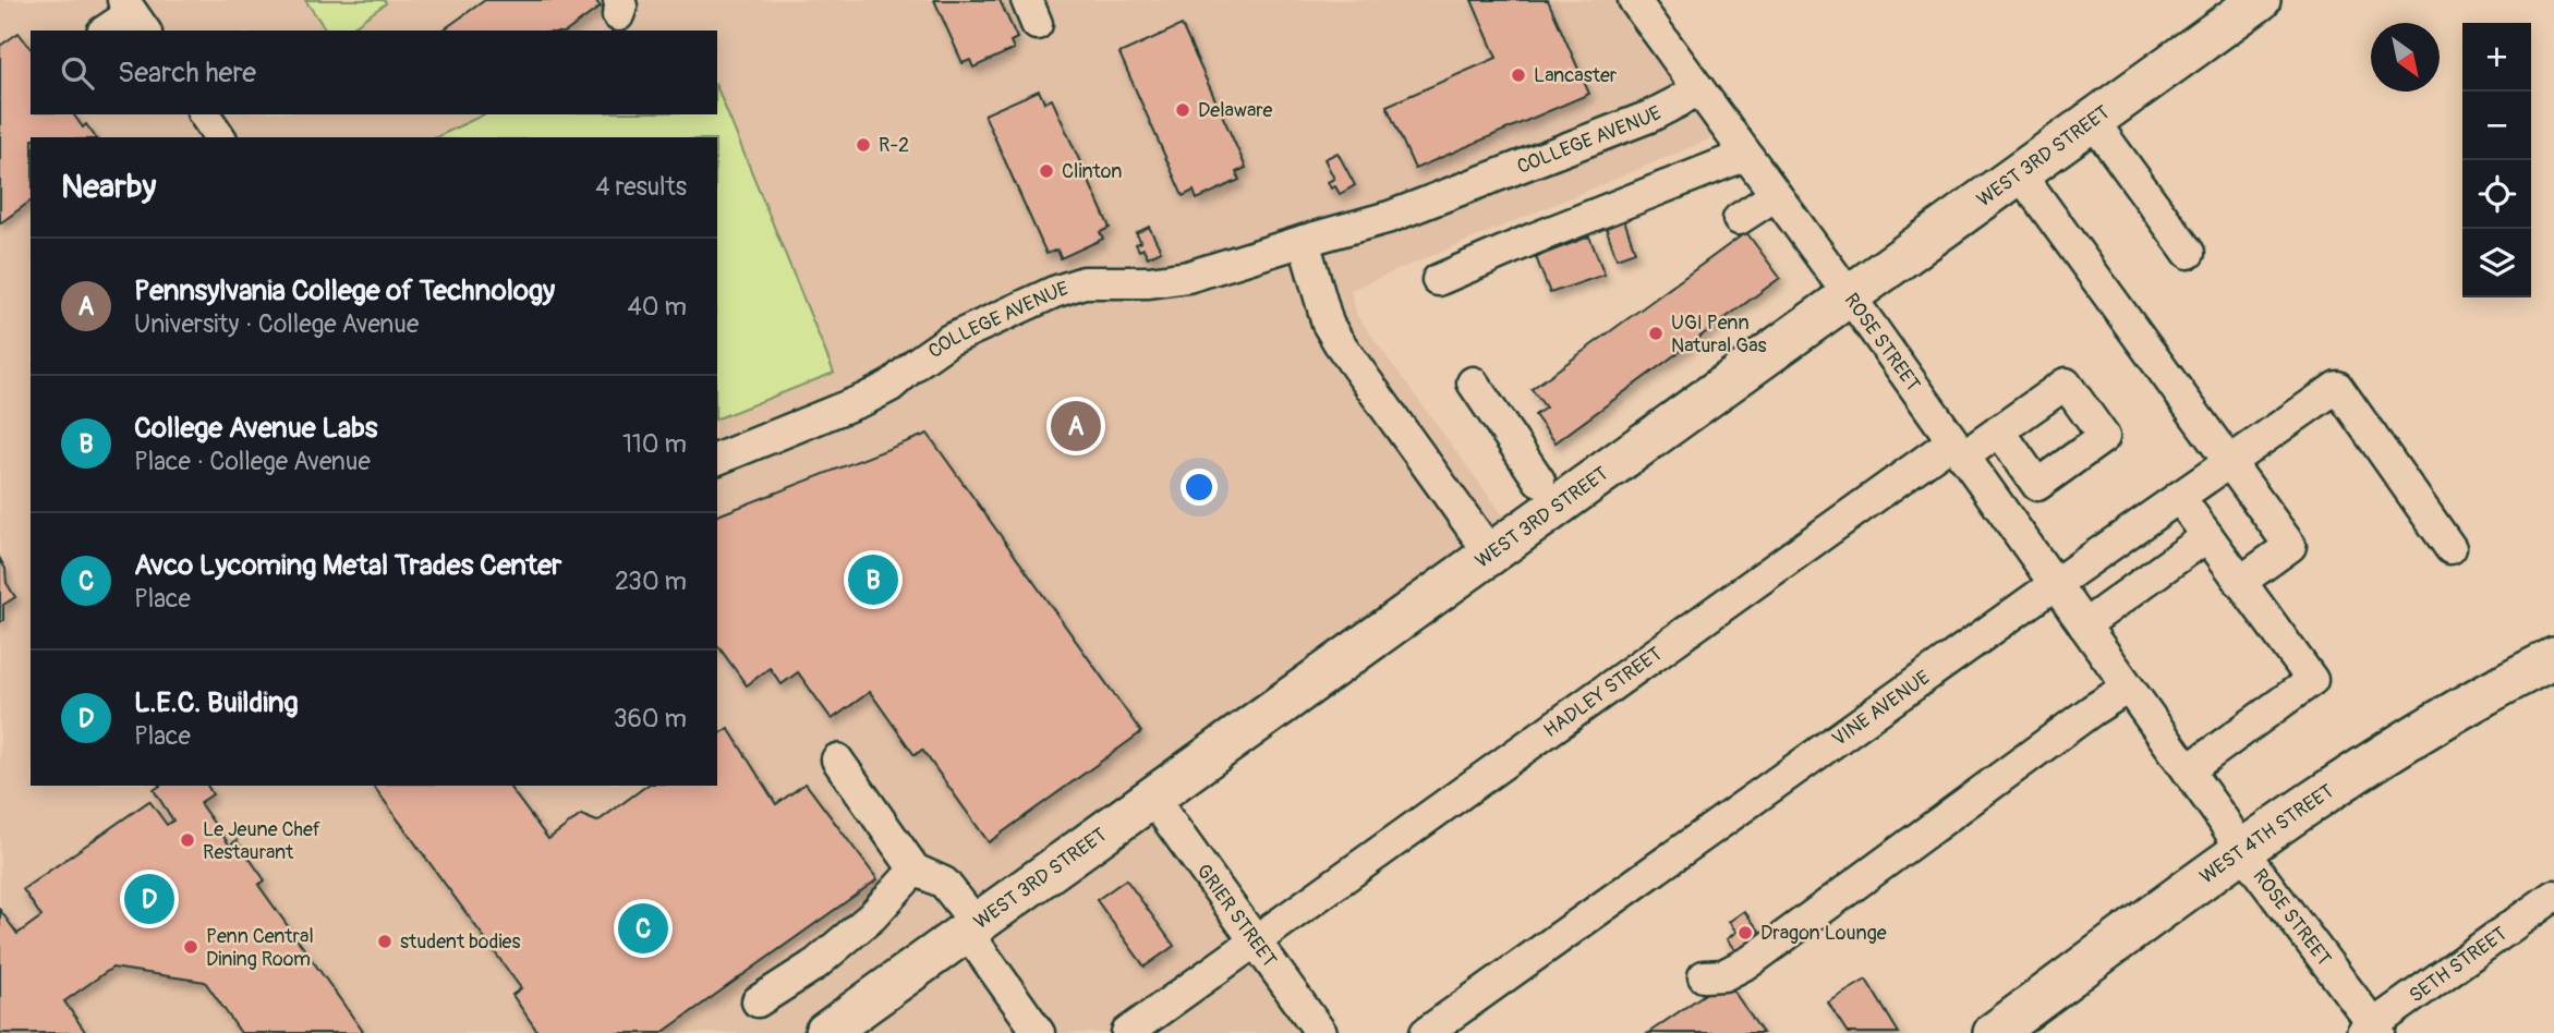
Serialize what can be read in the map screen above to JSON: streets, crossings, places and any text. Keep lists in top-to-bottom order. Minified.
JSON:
{"streets":{"main road":["WEST 3RD STREET","WEST 4TH STREET"],"street":["COLLEGE AVENUE","ROSE STREET","HADLEY STREET","VINE AVENUE","GRIER STREET","SETH STREET"]},"crossings":[["COLLEGE AVENUE","ROSE STREET"],["WEST 3RD STREET","ROSE STREET"],["WEST 3RD STREET","GRIER STREET"],["ROSE STREET","HADLEY STREET"],["ROSE STREET","VINE AVENUE"],["ROSE STREET","WEST 4TH STREET"],["ROSE STREET","SETH STREET"],["HADLEY STREET","GRIER STREET"]],"places":["Lancaster","Delaware","R-2","Clinton","UGI Penn Natural Gas","Le Jeune Chef Restaurant","Dragon Lounge","student bodies","Penn Central Dining Room"],"north":"bottom right","page":{"map_buttons":["+","−"],"search":"Search here","heading":["Nearby","4 results"],"list":[{"mark":"A","name":"Pennsylvania College of Technology","note":"University · College Avenue","value":"40 m"},{"mark":"B","name":"College Avenue Labs","note":"Place · College Avenue","value":"110 m"},{"mark":"C","name":"Avco Lycoming Metal Trades Center","note":"Place","value":"230 m"},{"mark":"D","name":"L.E.C. Building","note":"Place","value":"360 m"}],"pins":["A","B","D","C"]}}
